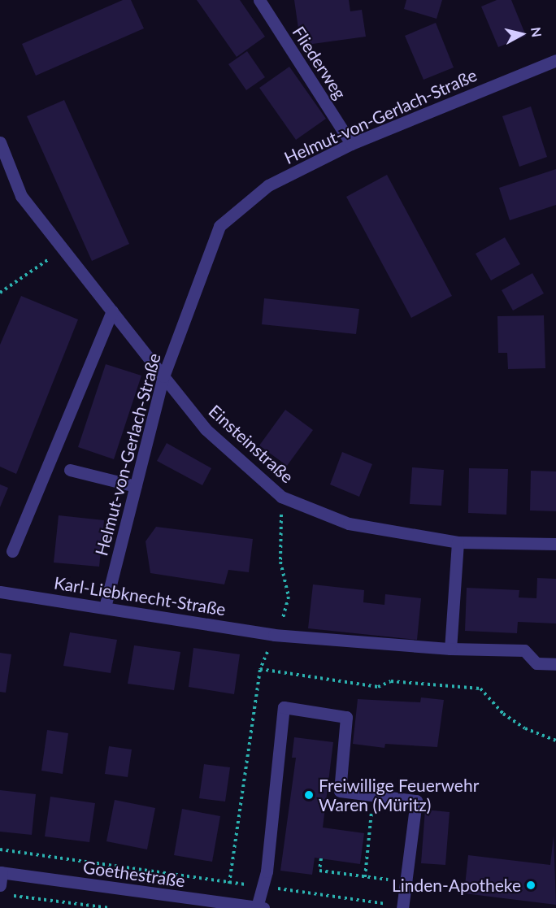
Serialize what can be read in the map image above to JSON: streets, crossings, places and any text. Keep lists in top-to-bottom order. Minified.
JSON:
{"streets":{"street":["Fliederweg","Helmut-von-Gerlach-Straße","Einsteinstraße","Karl-Liebknecht-Straße","Goethestraße"]},"crossings":[["Fliederweg","Helmut-von-Gerlach-Straße"],["Helmut-von-Gerlach-Straße","Einsteinstraße"],["Helmut-von-Gerlach-Straße","Karl-Liebknecht-Straße"]],"places":["Freiwillige Feuerwehr Waren (Müritz)","Linden-Apotheke"],"north":"right"}
